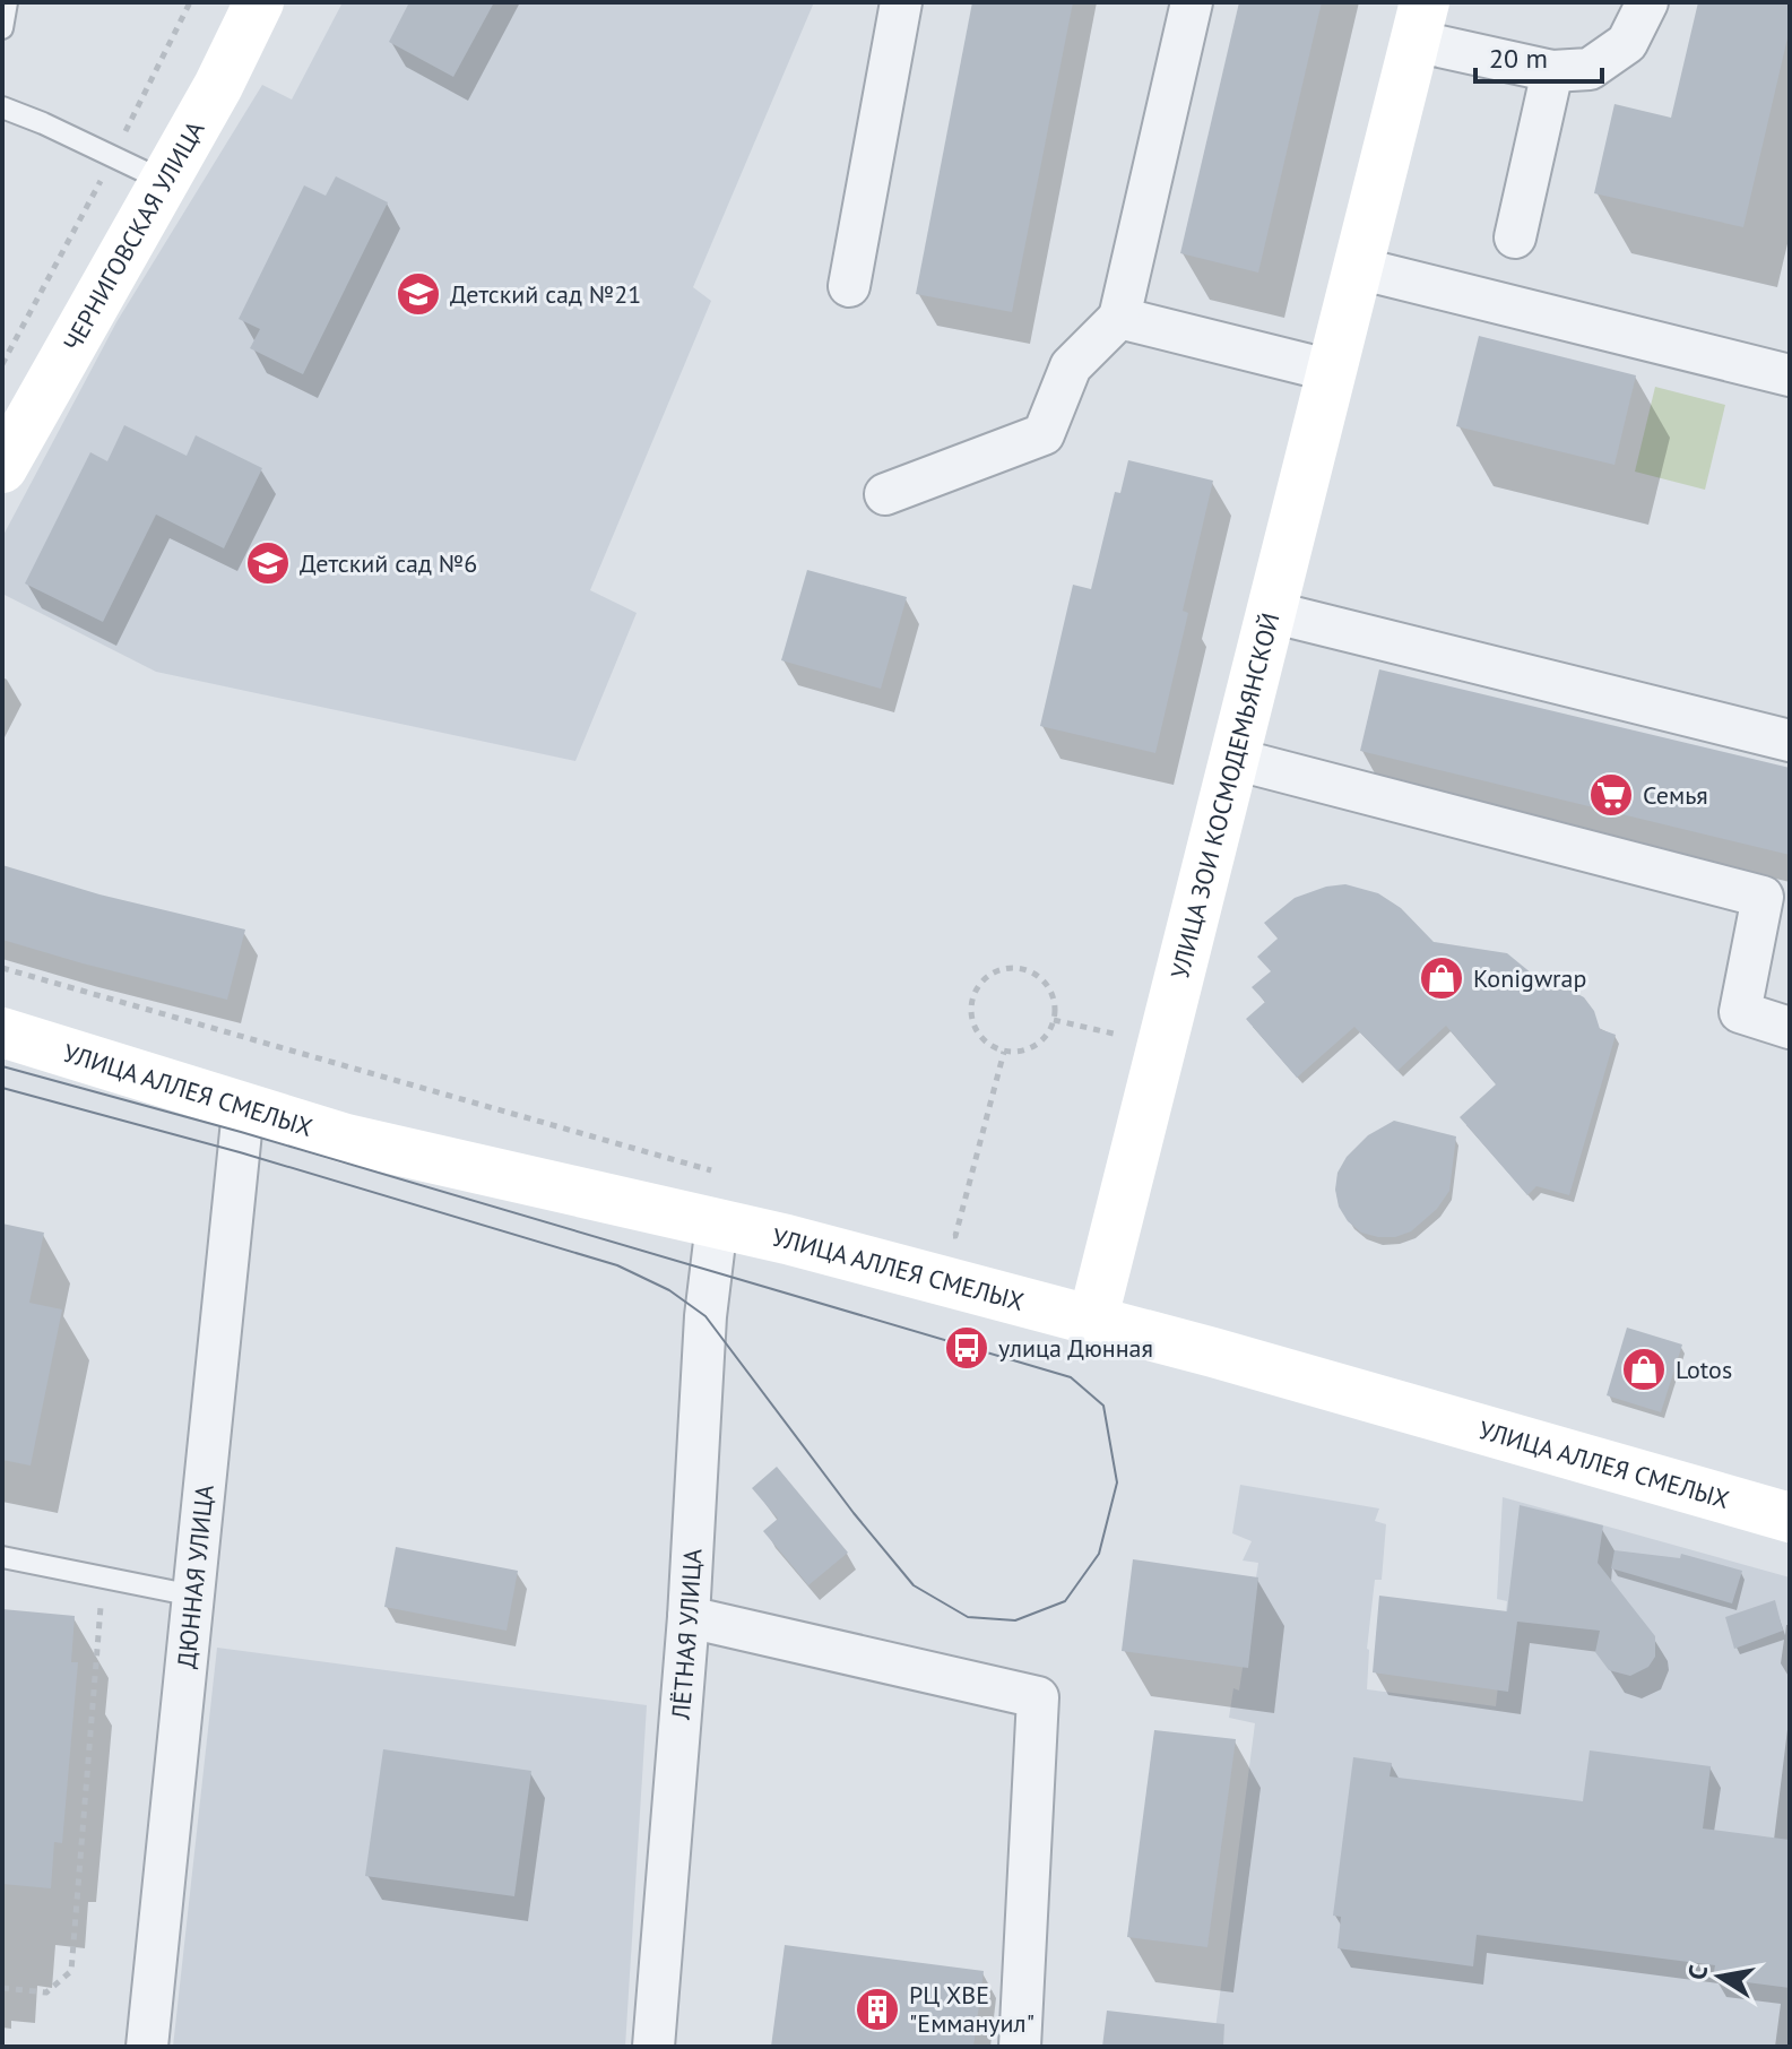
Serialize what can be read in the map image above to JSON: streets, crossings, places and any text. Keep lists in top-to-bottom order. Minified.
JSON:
{"streets":{"main road":["ЧЕРНИГОВСКАЯ УЛИЦА","УЛИЦА ЗОИ КОСМОДЕМЬЯНСКОЙ","УЛИЦА АЛЛЕЯ СМЕЛЫХ"],"street":["ДЮННАЯ УЛИЦА","ЛЁТНАЯ УЛИЦА"]},"crossings":[["УЛИЦА ЗОИ КОСМОДЕМЬЯНСКОЙ","УЛИЦА АЛЛЕЯ СМЕЛЫХ"],["УЛИЦА АЛЛЕЯ СМЕЛЫХ","ДЮННАЯ УЛИЦА"],["УЛИЦА АЛЛЕЯ СМЕЛЫХ","ЛЁТНАЯ УЛИЦА"]],"places":{"school or university":["Детский сад №21","Детский сад №6"],"supermarket":["Семья"],"shop":["Konigwrap","Lotos"],"bus stop":["улица Дюнная"],"building":["РЦ ХВЕ \"Еммануил\""]},"scale_bar":"20 m","north":"left"}
